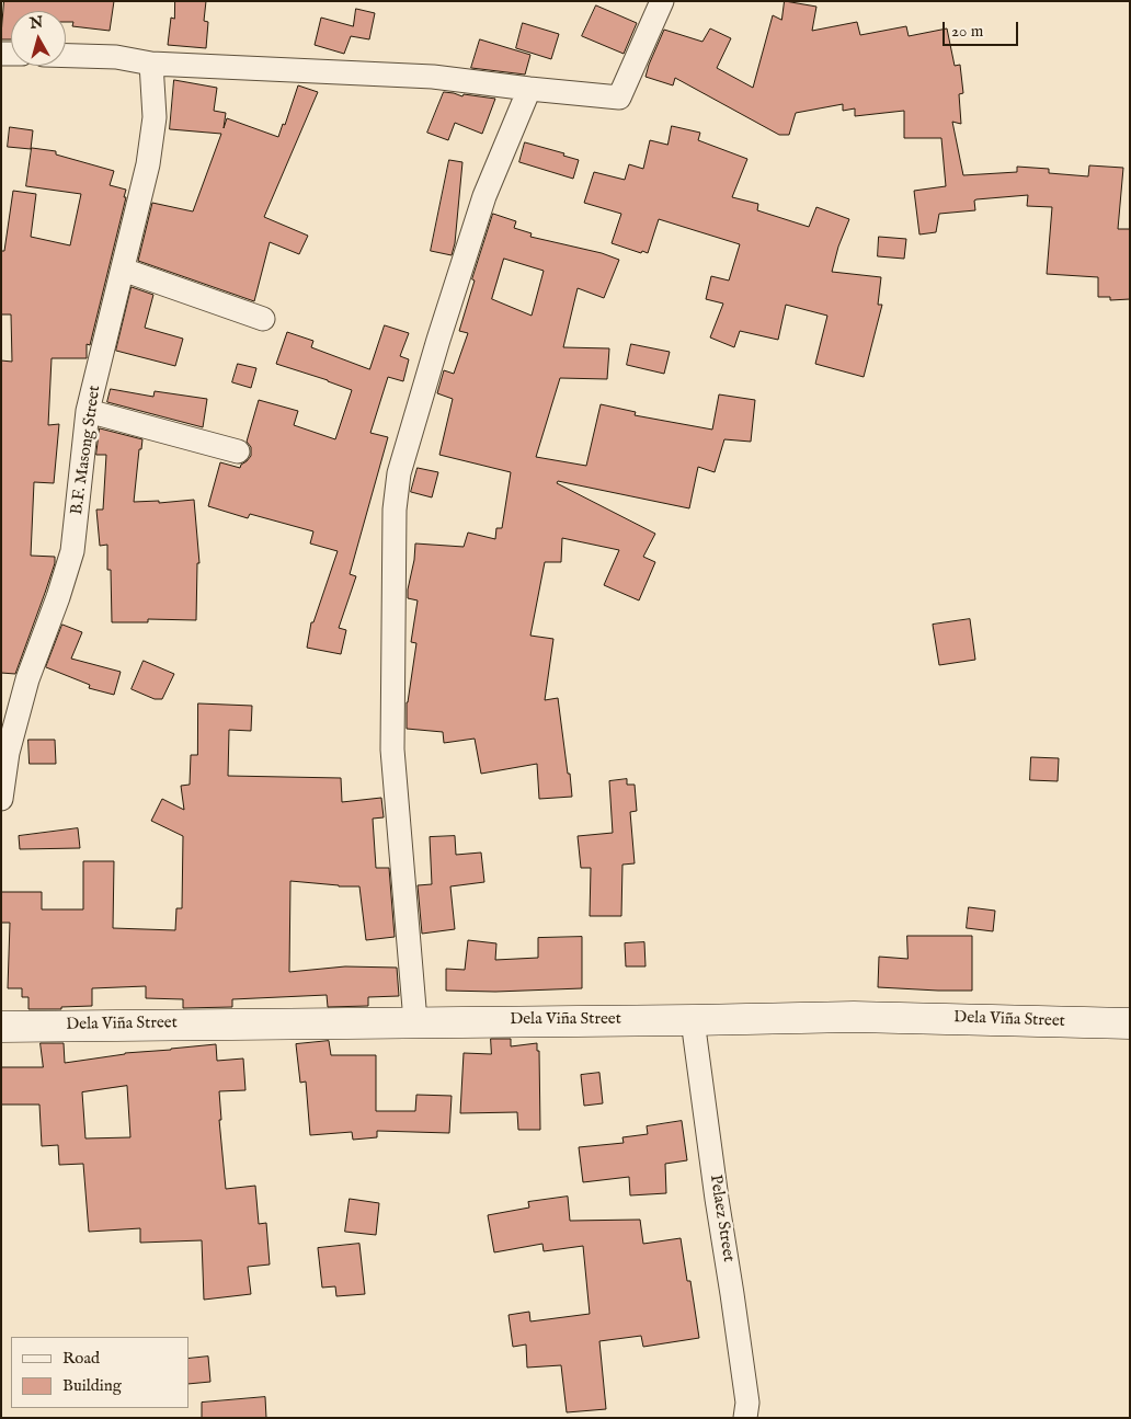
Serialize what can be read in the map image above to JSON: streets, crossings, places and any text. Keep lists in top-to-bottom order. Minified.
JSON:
{"streets":{"street":["B.F. Masong Street","Dela Viña Street","Pelaez Street"]},"crossings":[["Dela Viña Street","Pelaez Street"]],"legend":["Road","Building"],"scale_bar":"20 m","north":"top"}
